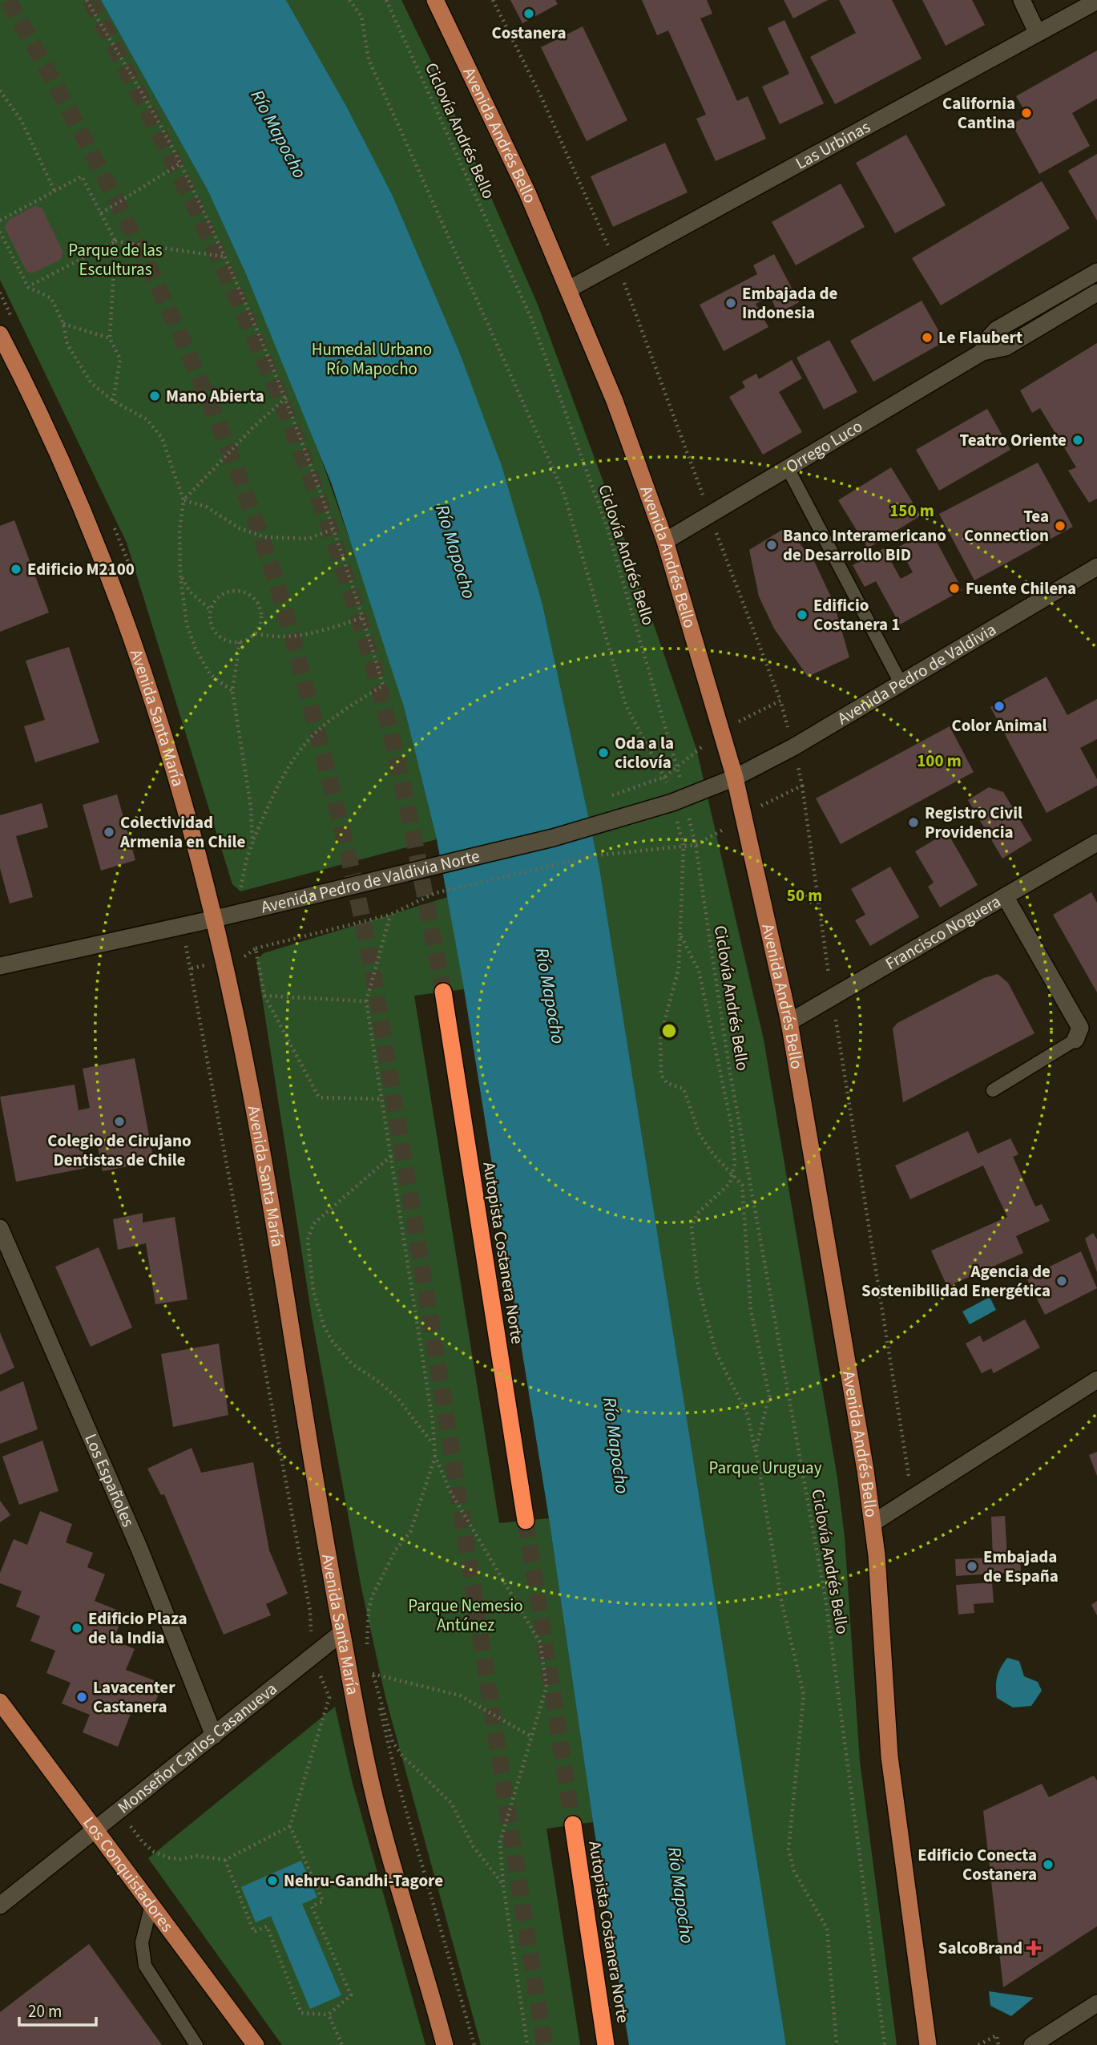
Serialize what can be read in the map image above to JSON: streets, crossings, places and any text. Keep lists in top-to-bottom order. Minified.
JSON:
{"streets":{"highway":["Autopista Costanera Norte"],"main road":["Avenida Andrés Bello","Avenida Santa María","Los Conquistadores"],"street":["Las Urbinas","Orrego Luco","Avenida Pedro de Valdivia","Avenida Pedro de Valdivia Norte","Francisco Noguera","Los Españoles","Monseñor Carlos Casanueva"],"path":["Ciclovía Andrés Bello"]},"crossings":[["Ciclovía Andrés Bello","Avenida Pedro de Valdivia Norte"],["Avenida Andrés Bello","Las Urbinas"],["Avenida Andrés Bello","Orrego Luco"],["Avenida Andrés Bello","Avenida Pedro de Valdivia"],["Avenida Andrés Bello","Avenida Pedro de Valdivia Norte"],["Avenida Andrés Bello","Francisco Noguera"],["Avenida Pedro de Valdivia","Avenida Pedro de Valdivia Norte"],["Avenida Santa María","Avenida Pedro de Valdivia Norte"],["Avenida Santa María","Monseñor Carlos Casanueva"],["Los Españoles","Monseñor Carlos Casanueva"],["Monseñor Carlos Casanueva","Los Conquistadores"]],"water":["Río Mapocho"],"parks":["Parque de las Esculturas","Humedal Urbano Río Mapocho","Parque Uruguay","Parque Nemesio Antúnez"],"places":{"other":["Costanera","California Cantina","Embajada de Indonesia","Le Flaubert","Mano Abierta","Teatro Oriente","Tea Connection","Banco Interamericano de Desarrollo BID","Edificio M2100","Fuente Chilena","Edificio Costanera 1","Color Animal","Oda a la ciclovía","Registro Civil Providencia","Colectividad Armenia en Chile","Colegio de Cirujano Dentistas de Chile","Agencia de Sostenibilidad Energética","Embajada de España","Edificio Plaza de la India","Lavacenter Castanera","Edificio Conecta Costanera","Nehru-Gandhi-Tagore"],"health":["SalcoBrand"]},"scale_bar":"20 m","rings":["150 m","100 m","50 m"]}
